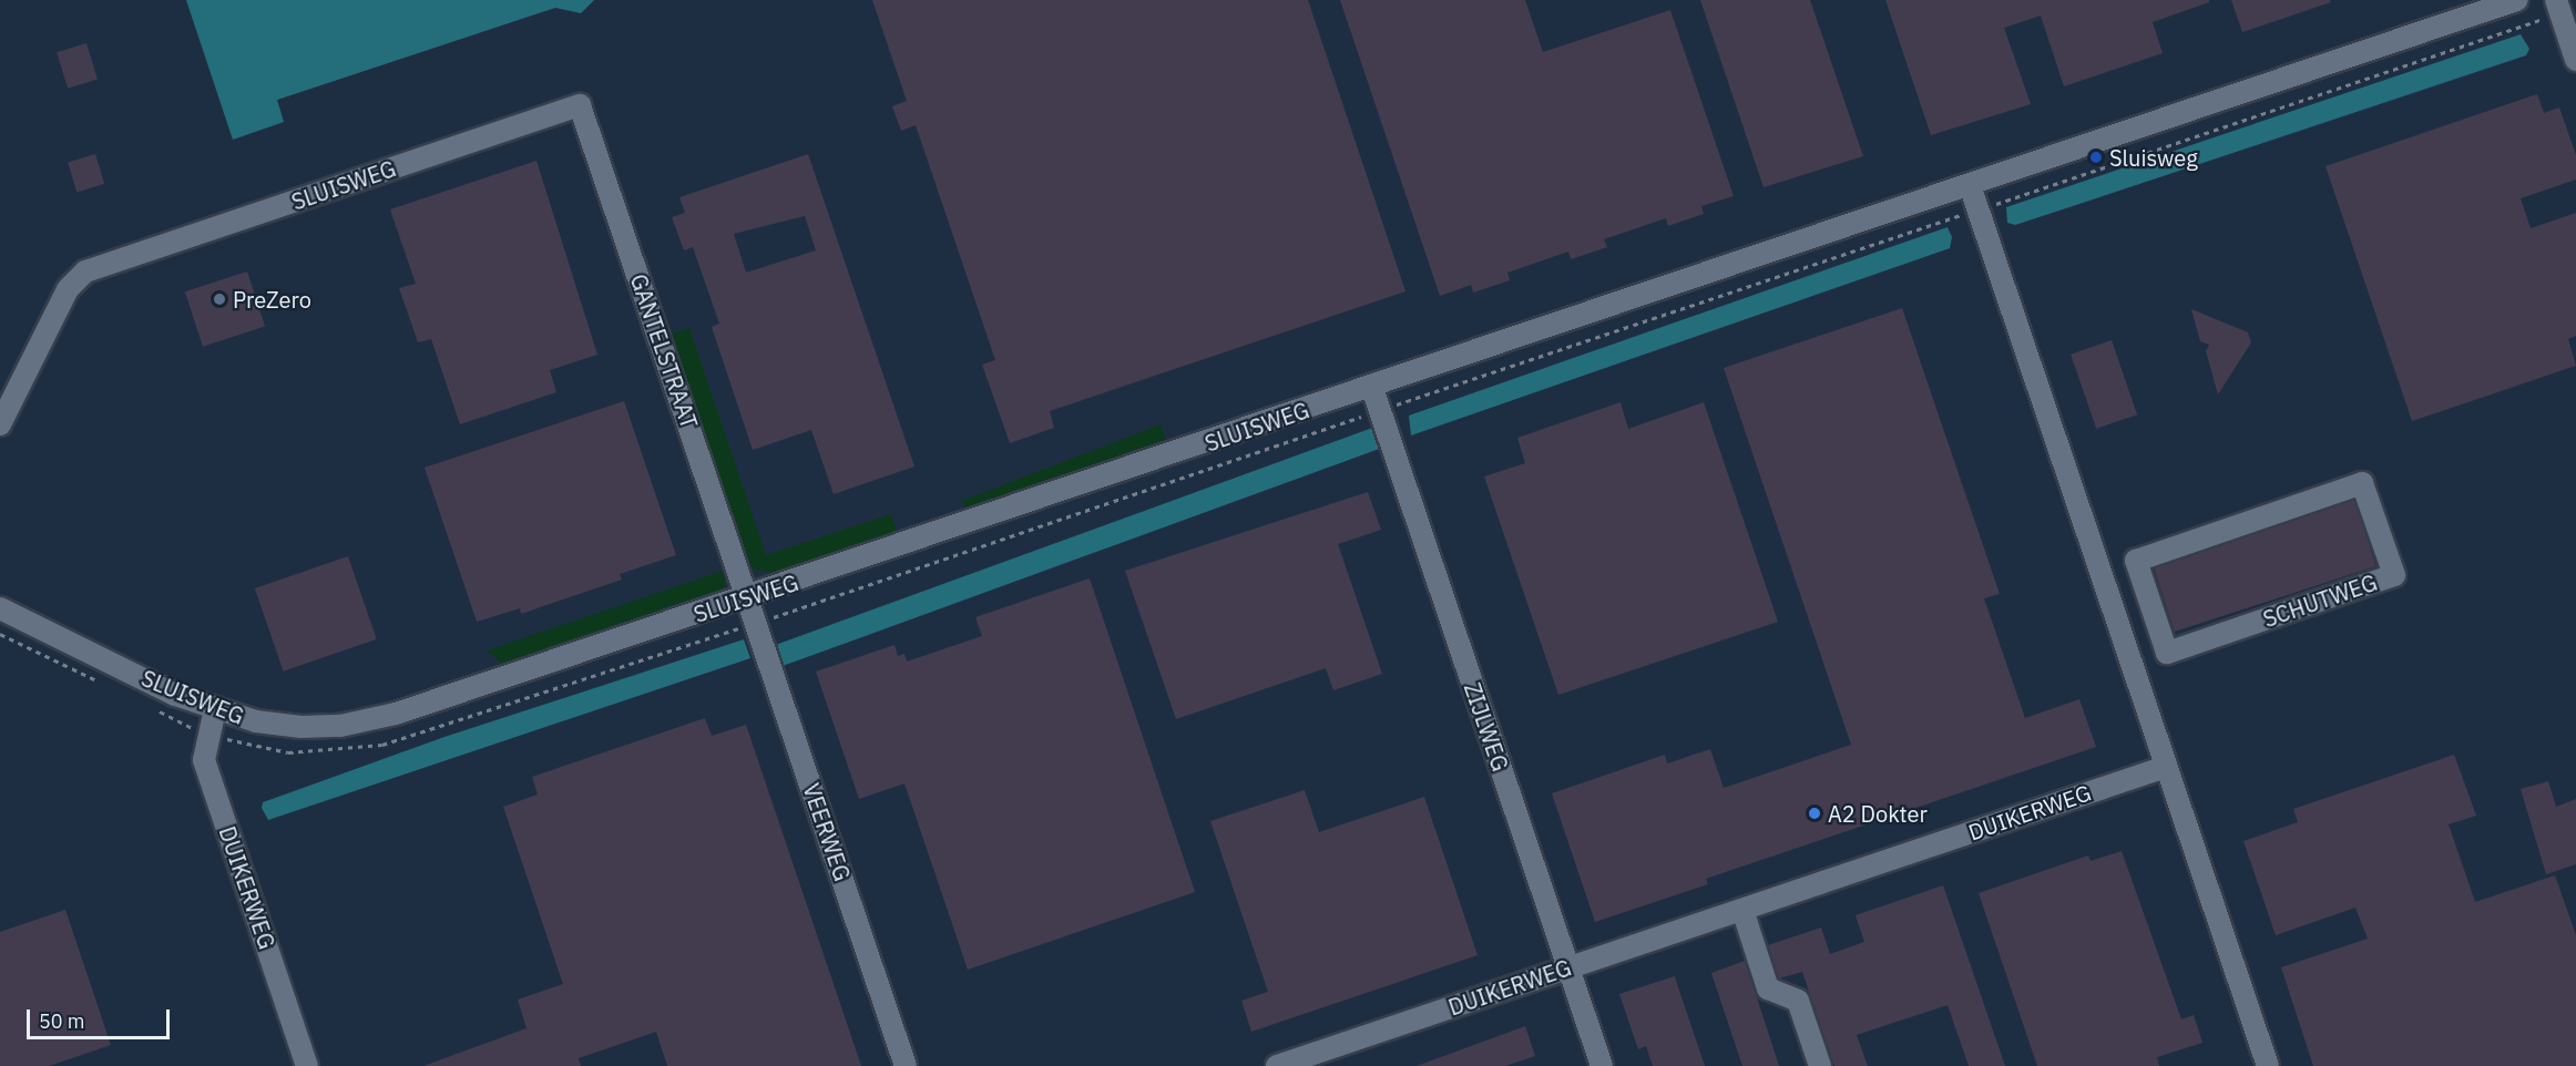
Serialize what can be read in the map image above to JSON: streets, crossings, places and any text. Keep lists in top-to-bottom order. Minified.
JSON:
{"streets":{"street":["SLUISWEG","GANTELSTRAAT","SCHUTWEG","ZIJLWEG","DUIKERWEG","VEERWEG"]},"crossings":[["SLUISWEG","GANTELSTRAAT"],["SLUISWEG","ZIJLWEG"],["SLUISWEG","DUIKERWEG"],["SLUISWEG","VEERWEG"],["GANTELSTRAAT","VEERWEG"],["ZIJLWEG","DUIKERWEG"]],"places":["Sluisweg","PreZero","A2 Dokter"],"scale_bar":"50 m"}
